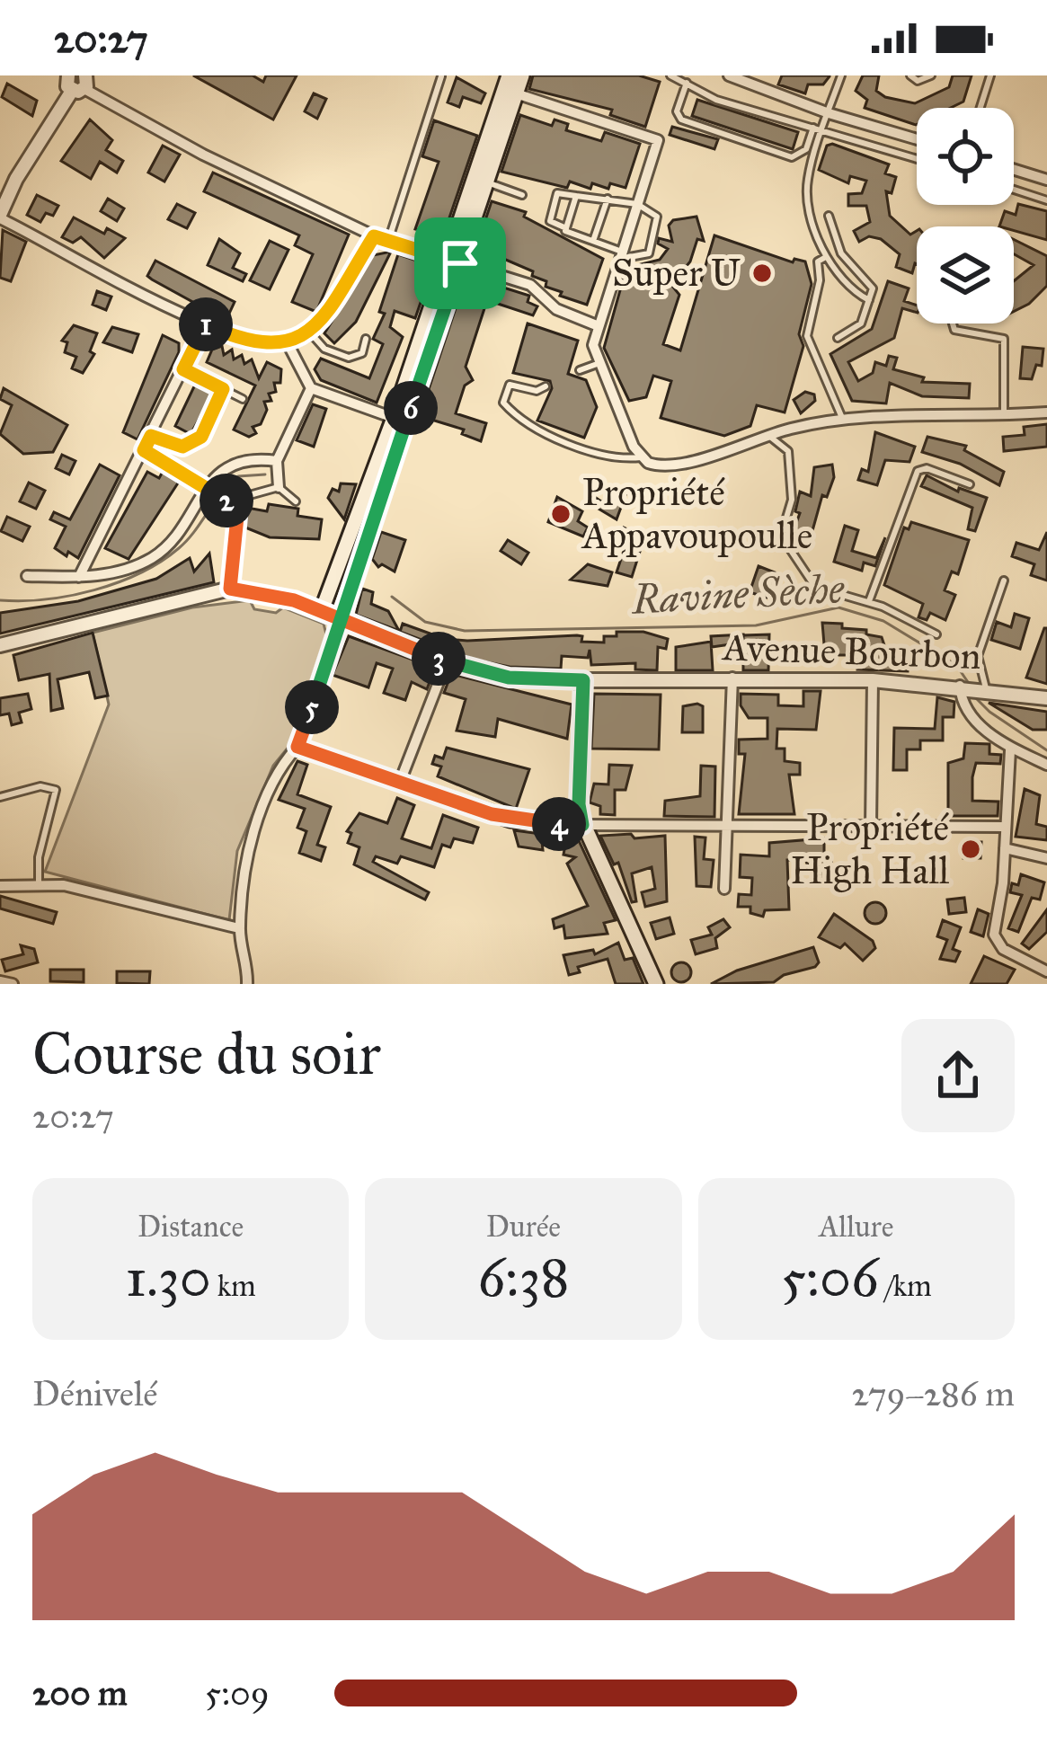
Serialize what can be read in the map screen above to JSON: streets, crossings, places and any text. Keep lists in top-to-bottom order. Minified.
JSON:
{"streets":{"main road":["Avenue Bourbon"]},"water":["Ravine Sèche"],"places":["Super U","Propriété Appavoupoulle","Propriété High Hall"],"page":{"status":"20:27","pins":["1","6","2","3","5","4"],"heading":["Course du soir","20:27"],"stats":[["Distance","1.30 km"],["Durée","6:38"],["Allure","5:06 /km"]],"chart":["Dénivelé","279–286 m"],"list":[{"name":"200 m","note":"5:09"}]}}
